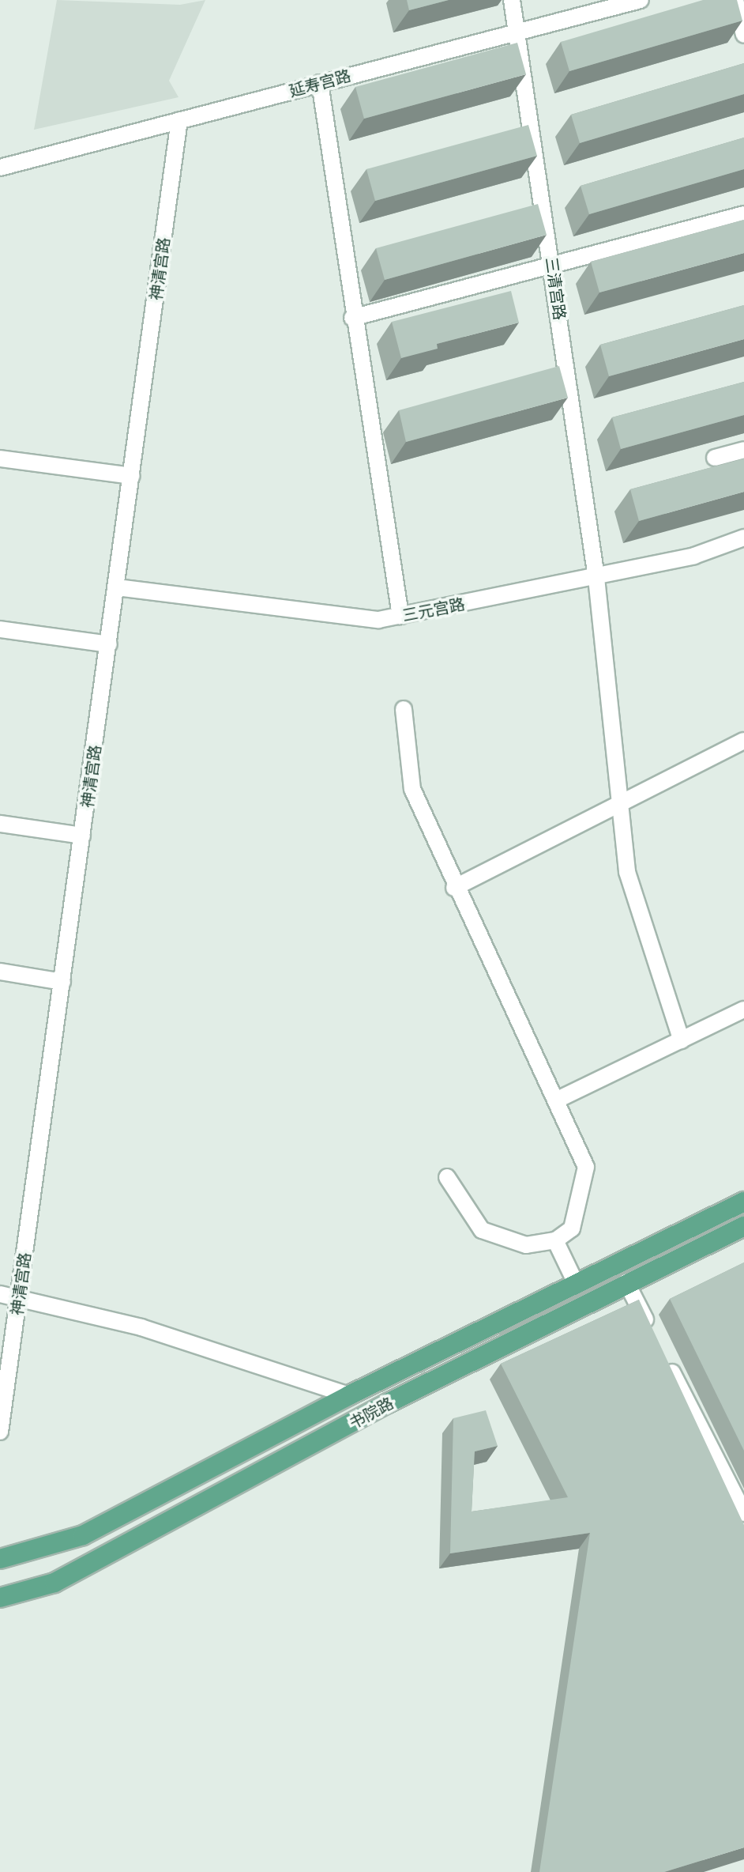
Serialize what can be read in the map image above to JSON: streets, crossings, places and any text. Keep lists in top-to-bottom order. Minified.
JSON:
{"streets":{"main road":["书院路"],"street":["延寿宫路","神清宫路","三清宫路","三元宫路"]},"crossings":[["延寿宫路","神清宫路"],["延寿宫路","三清宫路"],["神清宫路","三元宫路"],["三清宫路","三元宫路"]]}
